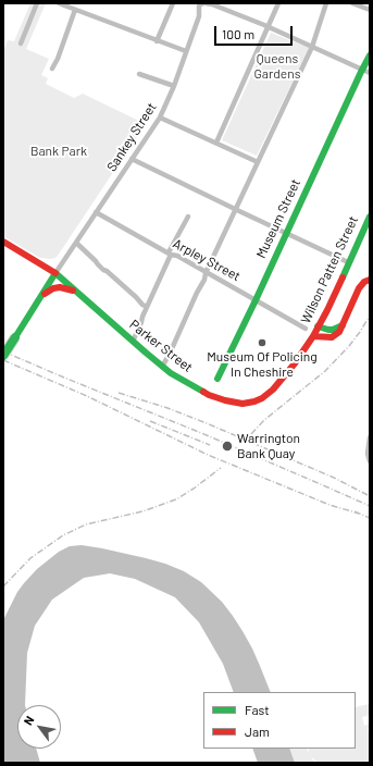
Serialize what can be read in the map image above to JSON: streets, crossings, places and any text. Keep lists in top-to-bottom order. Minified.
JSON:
{"streets":{"main road":["Museum Street","Wilson Patten Street","Parker Street"],"street":["Sankey Street","Arpley Street"]},"crossings":[["Sankey Street","Arpley Street"],["Sankey Street","Parker Street"],["Museum Street","Arpley Street"],["Wilson Patten Street","Parker Street"]],"parks":["Queens Gardens","Bank Park"],"places":["Museum Of Policing In Cheshire","Warrington Bank Quay"],"legend":["Fast","Jam"],"scale_bar":"100 m","north":"top left"}
